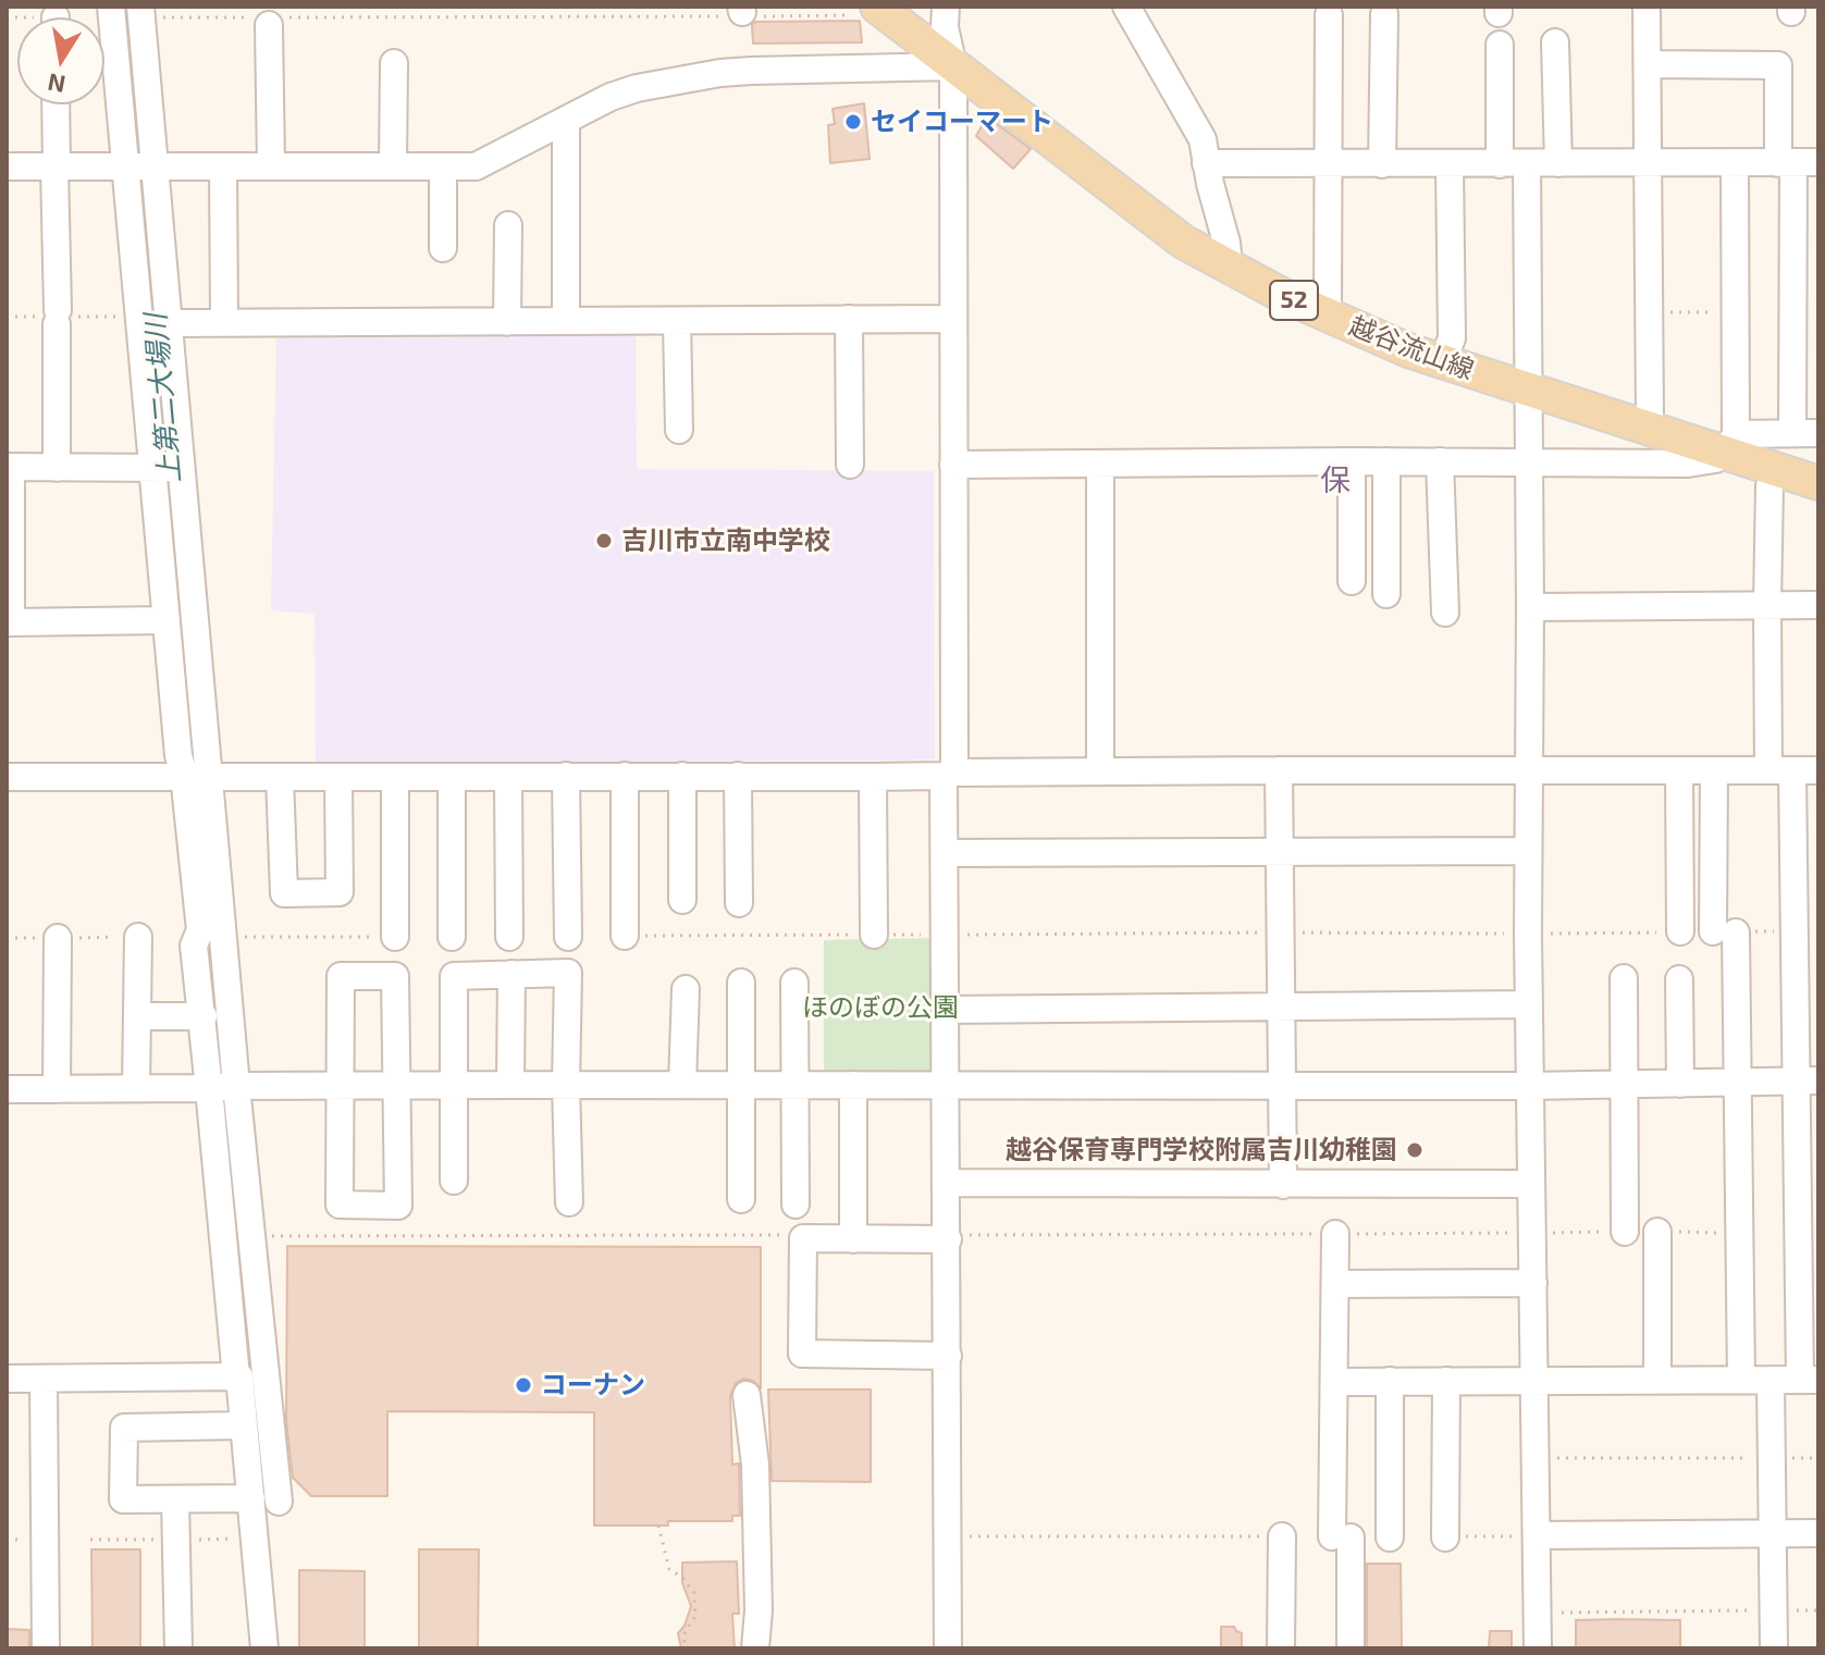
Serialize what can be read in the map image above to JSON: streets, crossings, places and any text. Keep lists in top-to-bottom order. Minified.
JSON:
{"streets":{"main road":["52","越谷流山線"]},"districts":["保"],"water":["上第二大場川"],"parks":["ほのぼの公園"],"places":["セイコーマート","吉川市立南中学校","越谷保育専門学校附属吉川幼稚園","コーナン"],"north":"bottom"}
